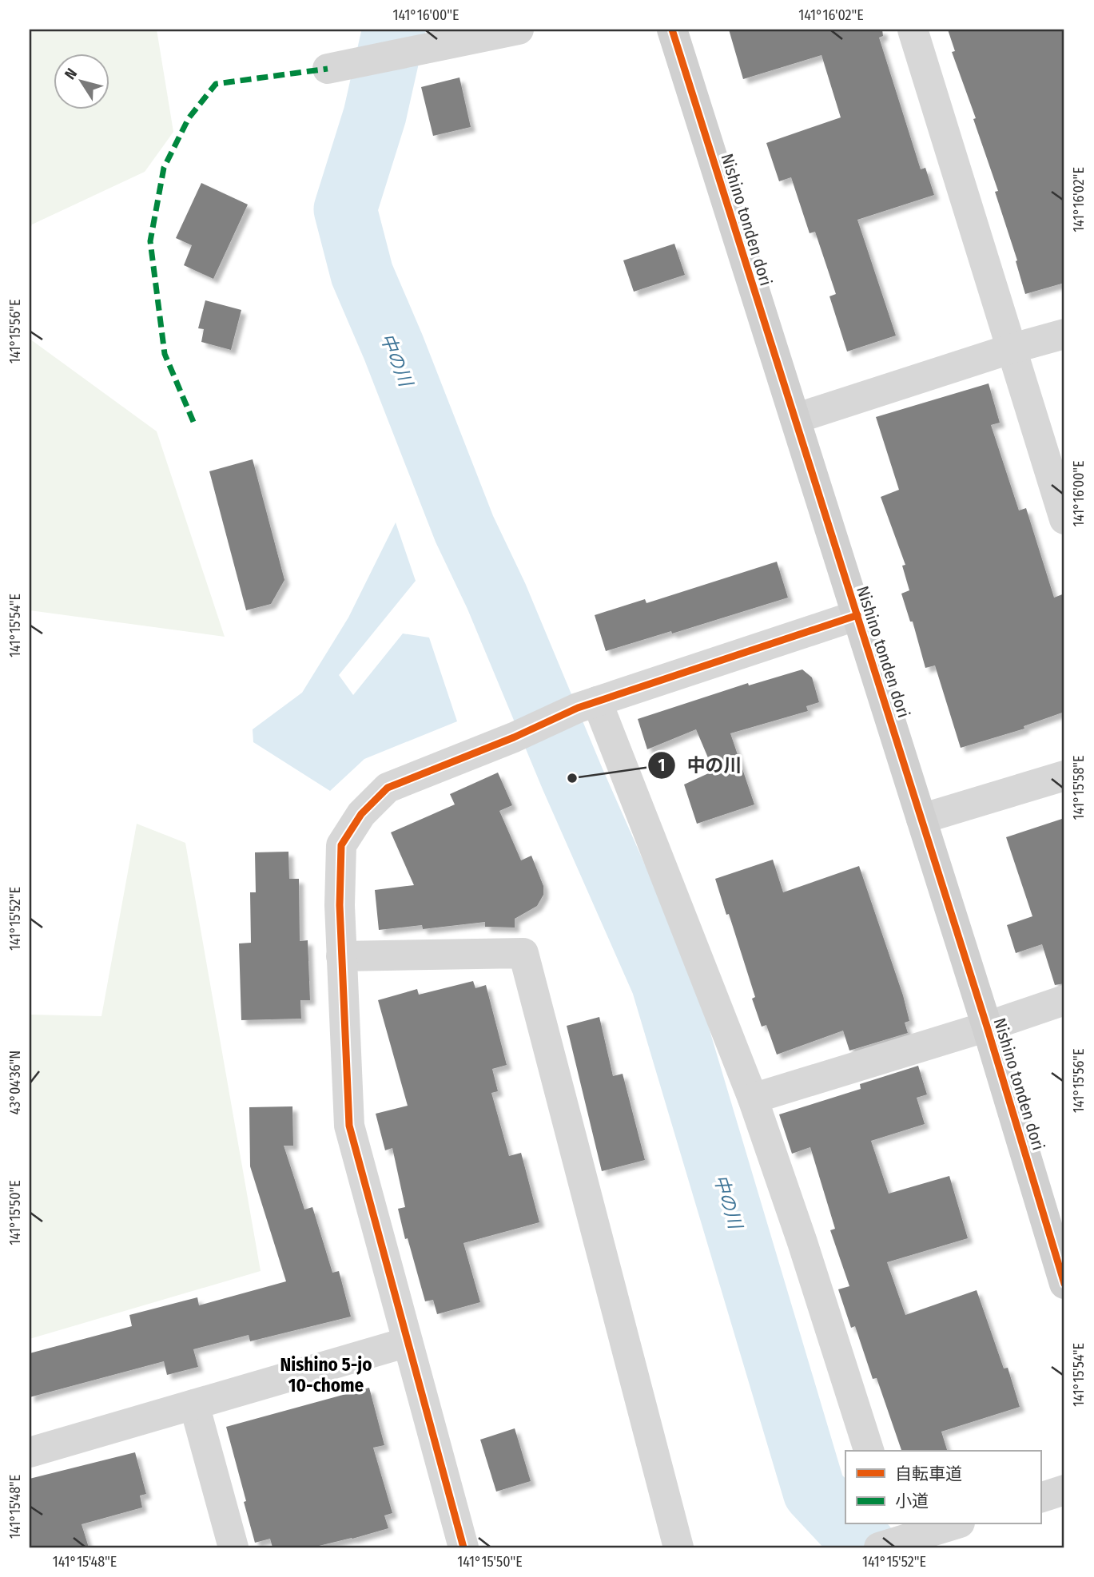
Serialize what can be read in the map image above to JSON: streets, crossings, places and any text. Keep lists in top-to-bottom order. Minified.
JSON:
{"streets":{"street":["Nishino tonden dori"]},"districts":["Nishino 5-jo 10-chome"],"water":["中の川"],"places":["中の川"],"legend":["自転車道","小道"],"north":"top left","coordinates":["141°16'00\"E","141°16'02\"E","141°15'56\"E","141°15'54\"E","141°15'58\"E","141°15'52\"E","43°04'36\"N","141°15'50\"E","141°15'48\"E"]}
